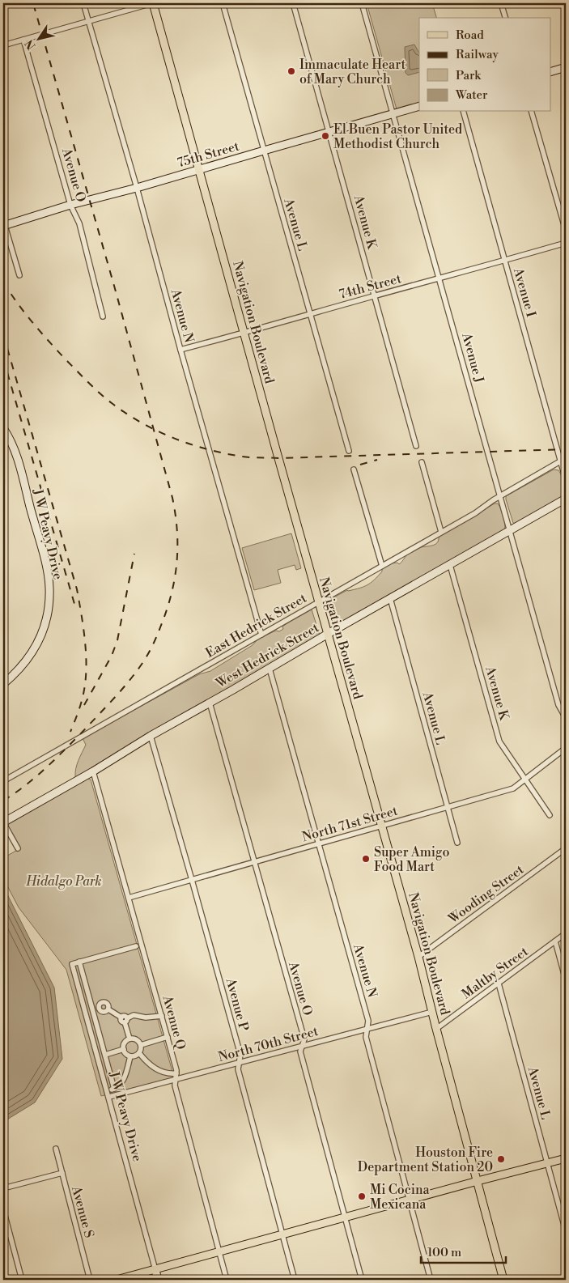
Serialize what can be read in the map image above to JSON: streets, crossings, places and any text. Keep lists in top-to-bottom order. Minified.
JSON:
{"streets":{"main road":["Navigation Boulevard"],"street":["75th Street","Avenue O","Avenue K","Avenue L","74th Street","Avenue I","Avenue N","Avenue J","J W Peavy Drive","East Hedrick Street","West Hedrick Street","North 71st Street","Wooding Street","Maltby Street","Avenue P","Avenue Q","North 70th Street","Avenue S"]},"crossings":[["75th Street","Avenue O"],["75th Street","Avenue K"],["75th Street","Avenue L"],["75th Street","Avenue N"],["75th Street","Navigation Boulevard"],["75th Street","Avenue J"],["Avenue O","West Hedrick Street"],["Avenue O","North 71st Street"],["Avenue O","North 70th Street"],["Avenue K","74th Street"],["Avenue K","West Hedrick Street"],["Avenue K","North 71st Street"],["Avenue L","74th Street"],["Avenue L","West Hedrick Street"],["Avenue L","North 71st Street"],["Avenue L","Maltby Street"],["74th Street","Avenue I"],["74th Street","Avenue N"],["74th Street","Navigation Boulevard"],["74th Street","Avenue J"],["Avenue I","East Hedrick Street"],["Avenue N","East Hedrick Street"],["Avenue N","West Hedrick Street"],["Avenue N","North 71st Street"],["Avenue N","North 70th Street"],["Navigation Boulevard","East Hedrick Street"],["Navigation Boulevard","West Hedrick Street"],["Navigation Boulevard","North 71st Street"],["Navigation Boulevard","Wooding Street"],["Navigation Boulevard","Maltby Street"],["Navigation Boulevard","North 70th Street"],["Avenue J","East Hedrick Street"],["Avenue J","West Hedrick Street"],["J W Peavy Drive","North 70th Street"],["West Hedrick Street","Avenue P"],["West Hedrick Street","Avenue Q"],["North 71st Street","Avenue P"],["North 71st Street","Avenue Q"],["Avenue P","North 70th Street"],["Avenue Q","North 70th Street"]],"parks":["Hidalgo Park"],"places":["Immaculate Heart of Mary Church","El Buen Pastor United Methodist Church","Super Amigo Food Mart","Houston Fire Department Station 20","Mi Cocina Mexicana"],"legend":["Road","Railway","Park","Water"],"scale_bar":"100 m","north":"bottom left"}
